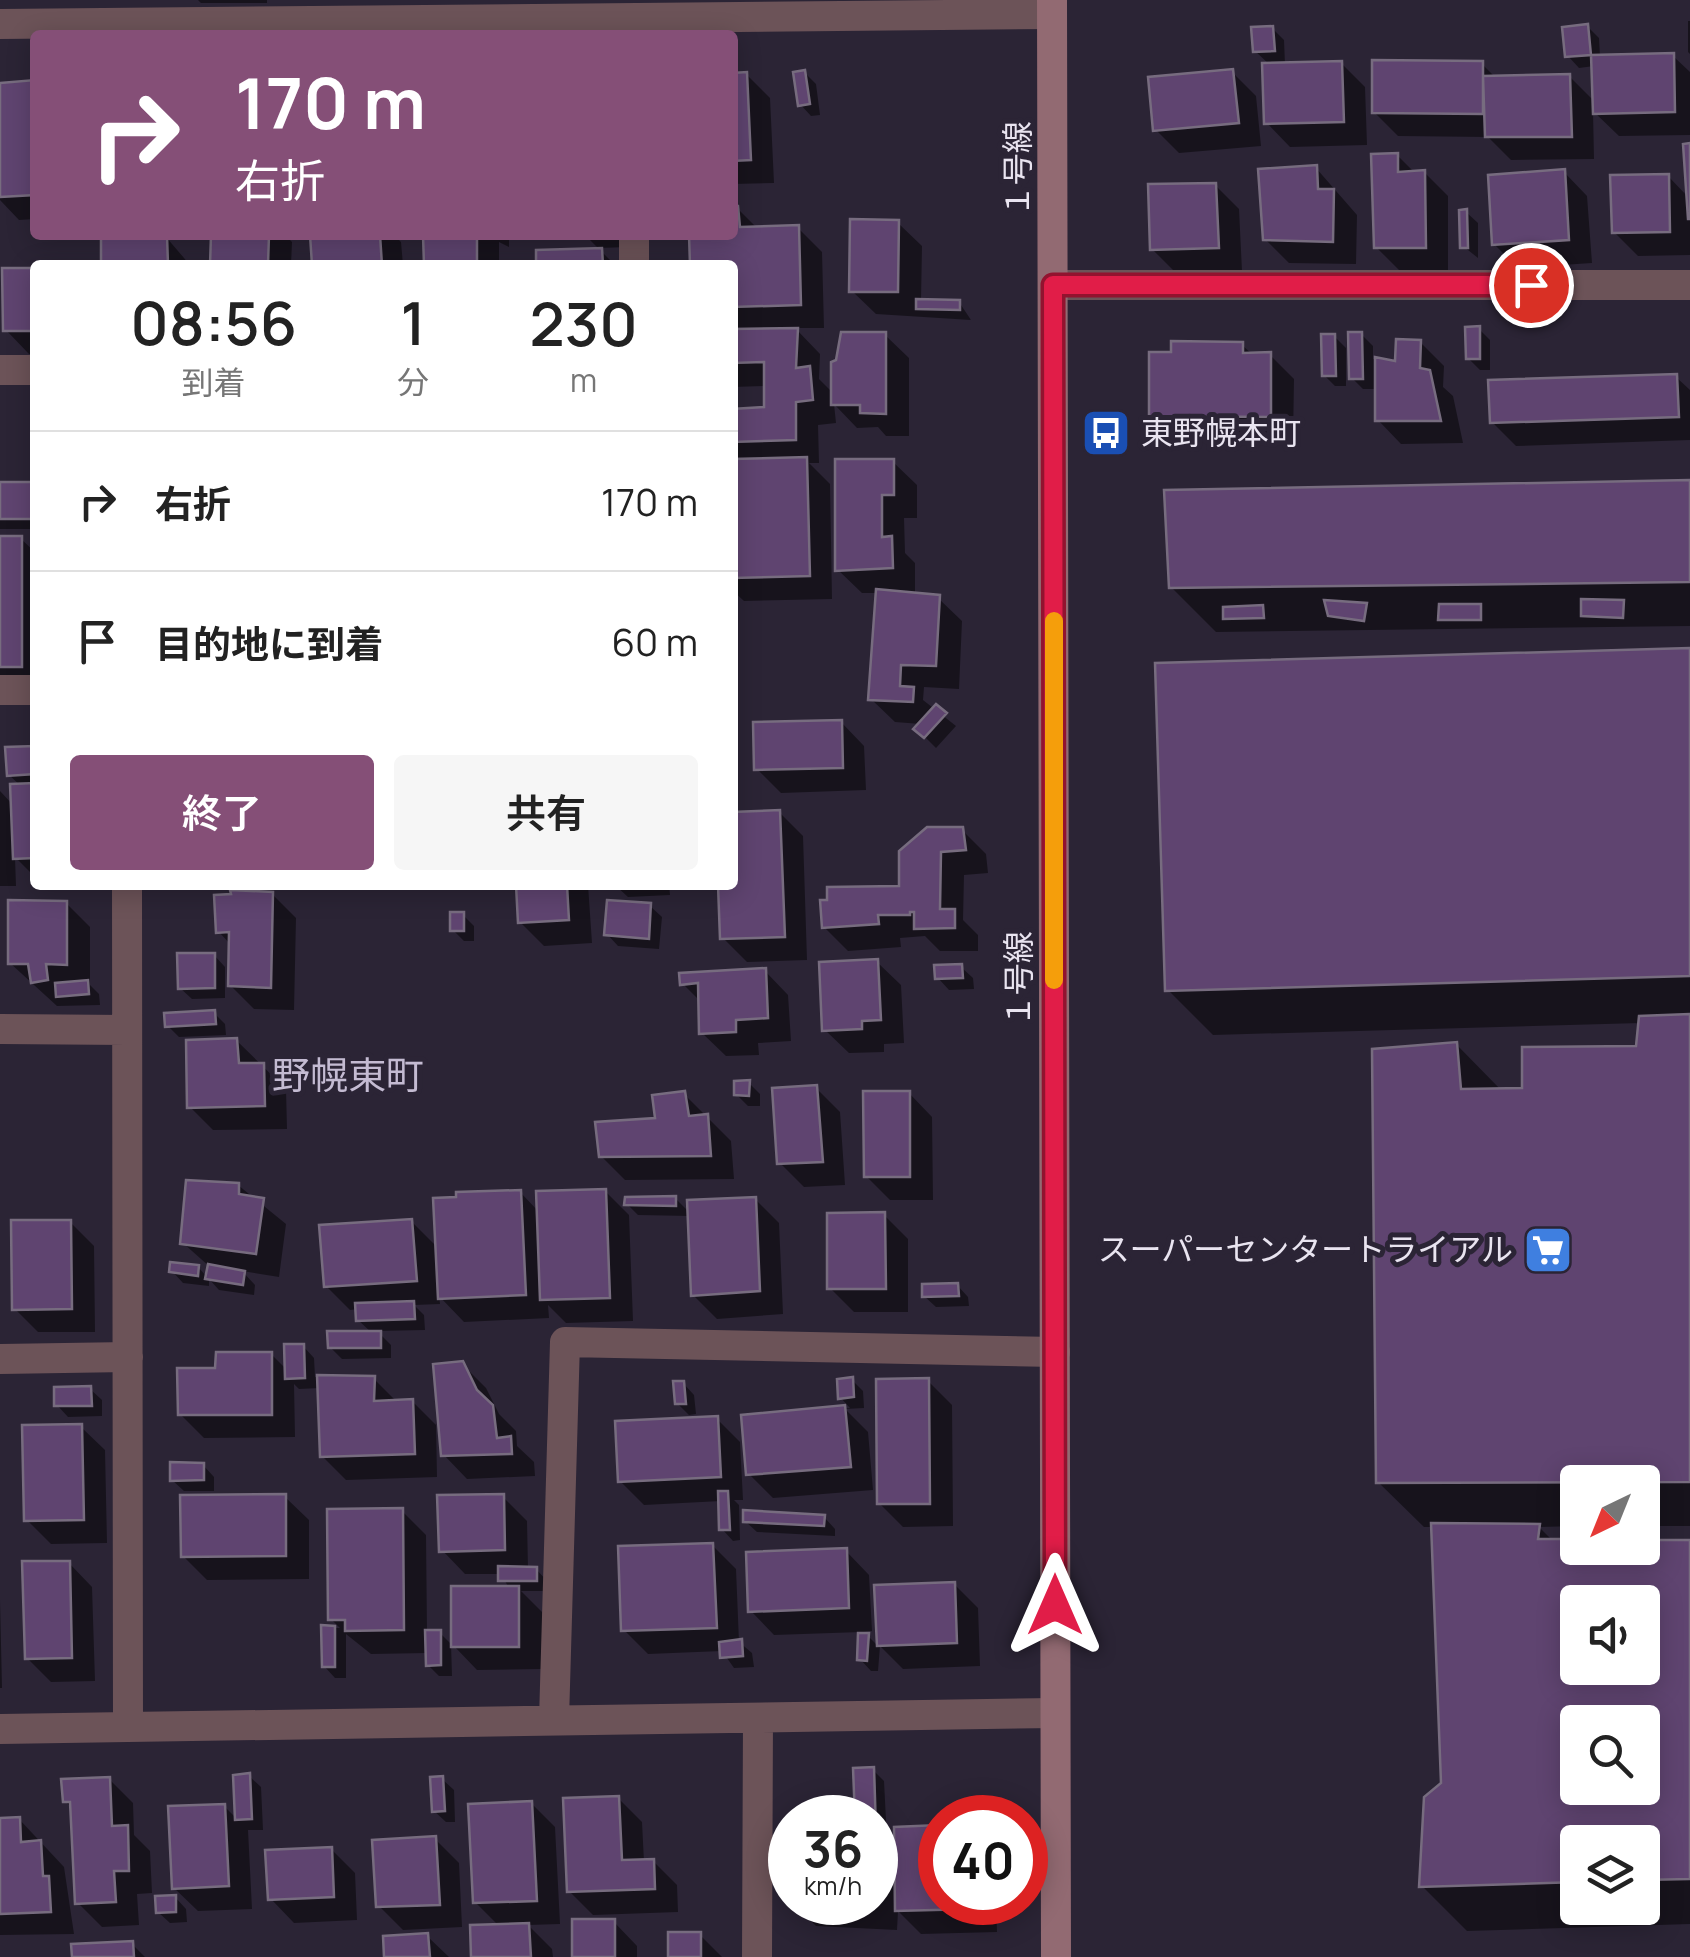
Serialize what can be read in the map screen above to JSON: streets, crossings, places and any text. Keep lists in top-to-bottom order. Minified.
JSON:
{"streets":{"street":["１号線"]},"districts":["野幌東町"],"places":{"bus stop":["東野幌本町"],"supermarket":["スーパーセンタートライアル"]},"north":"bottom left","page":{"turn":["170 m","右折"],"eta":["08:56","到着","1","分","230","m"],"list":[{"name":"右折","value":"170 m"},{"name":"目的地に到着","value":"60 m"}],"buttons":["終了","共有"],"speed":"36 km/h","limit":"40"}}
